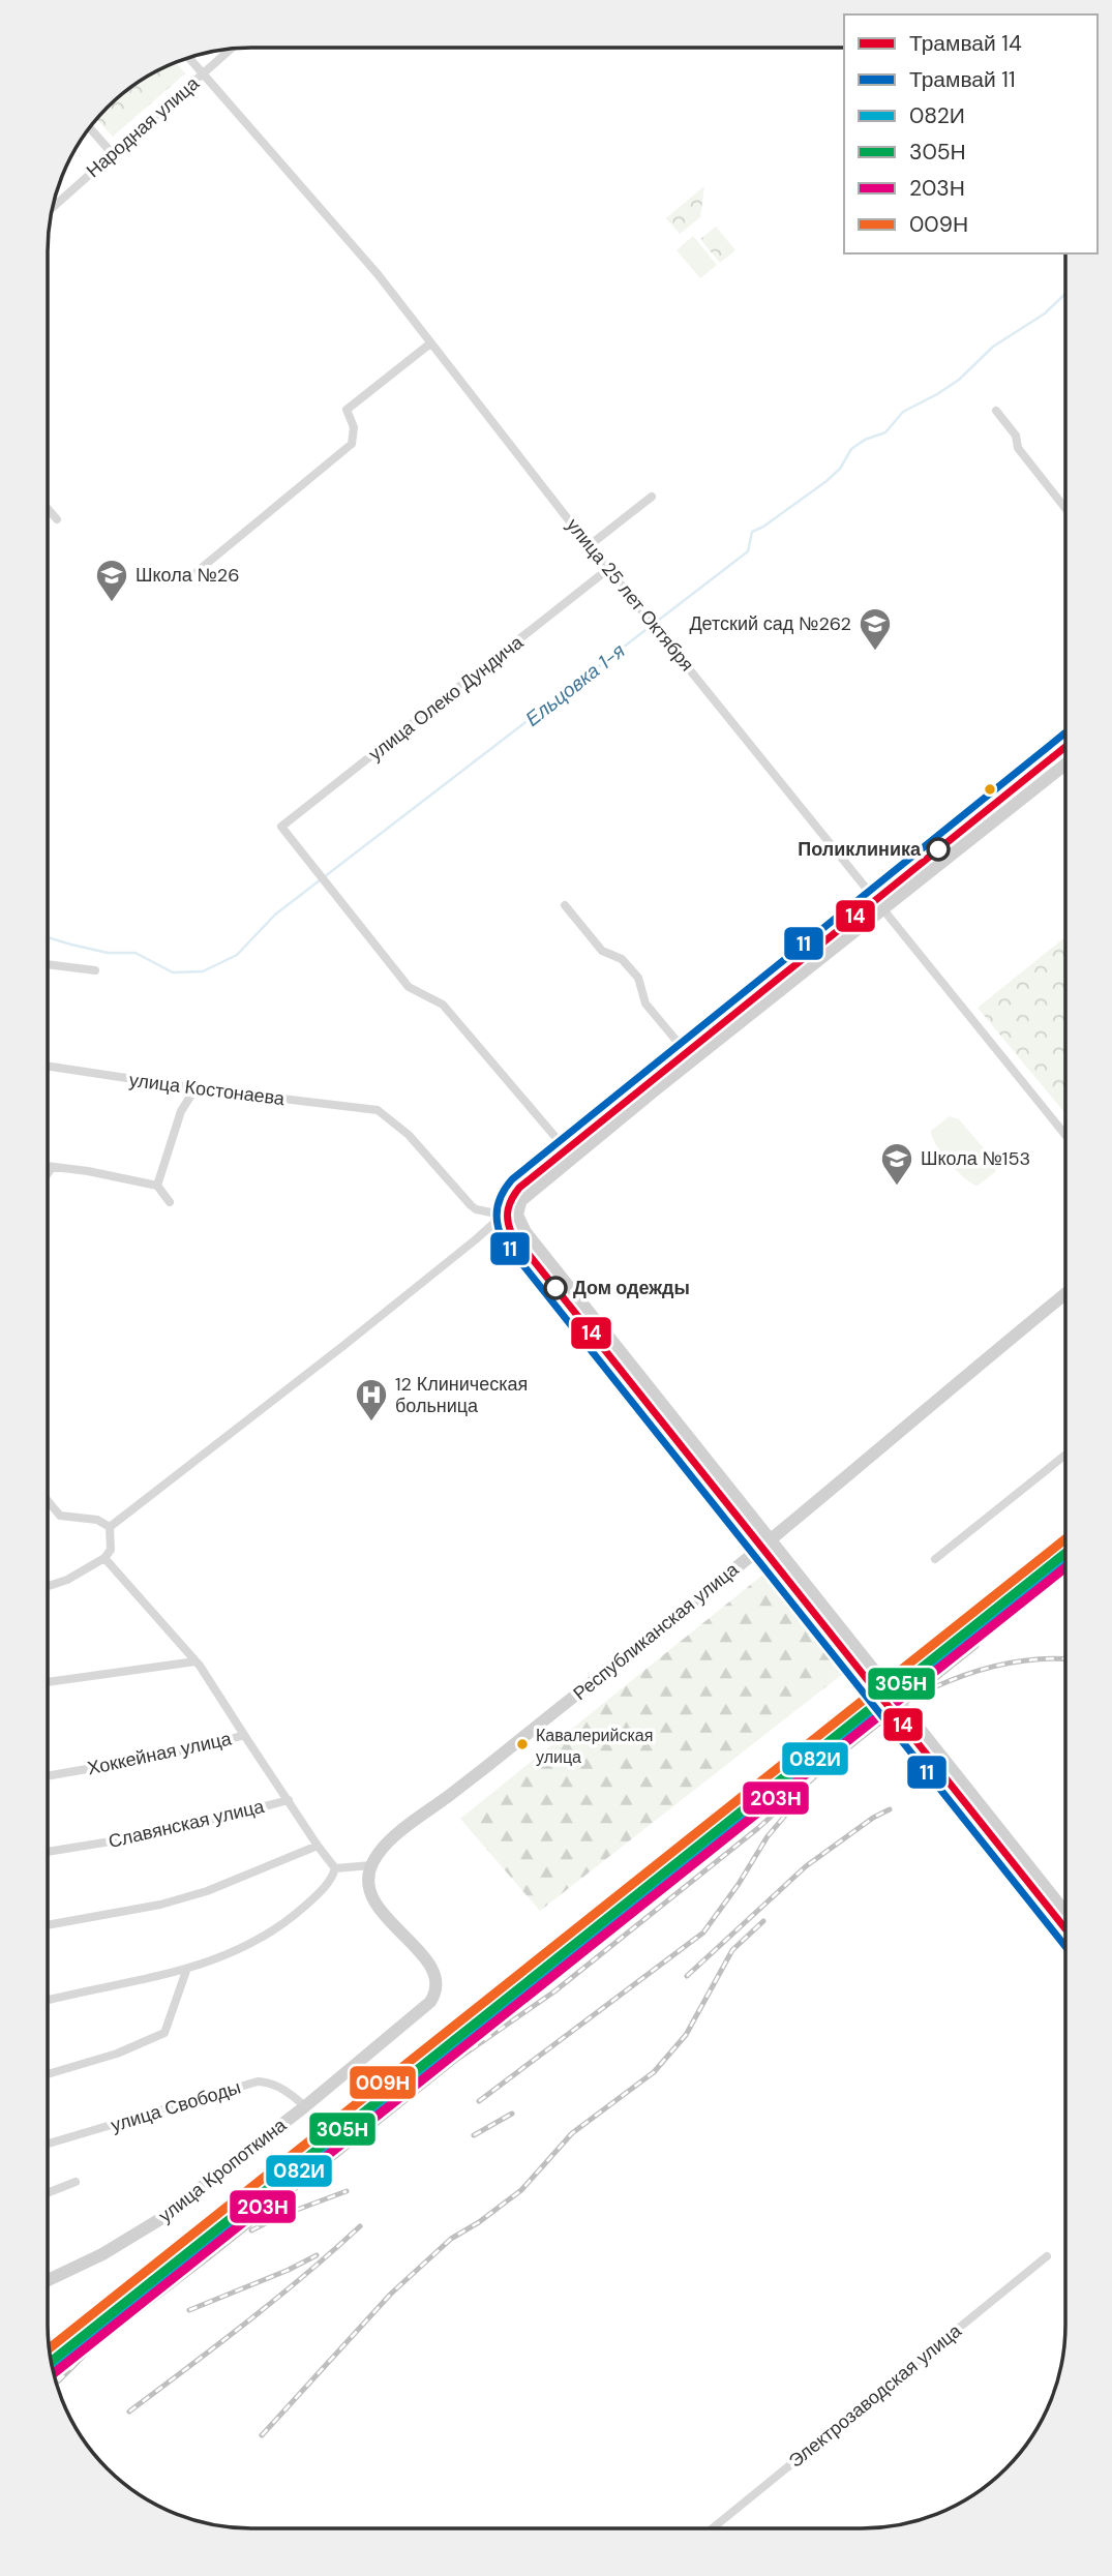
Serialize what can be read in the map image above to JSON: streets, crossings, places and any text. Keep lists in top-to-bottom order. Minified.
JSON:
{"streets":{"main road":["Республиканская улица","улица Кропоткина"],"street":["Народная улица","улица 25 лет Октября","улица Олеко Дундича","улица Костонаева","Хоккейная улица","Славянская улица","улица Свободы","Электрозаводская улица"]},"crossings":[["Народная улица","улица 25 лет Октября"],["улица 25 лет Октября","улица Олеко Дундича"],["Республиканская улица","улица Кропоткина"],["Хоккейная улица","Славянская улица"],["улица Свободы","улица Кропоткина"]],"water":["Ельцовка 1-я"],"places":{"school or university":["Школа №26","Детский сад №262","Школа №153"],"other":["Поликлиника","Дом одежды","Кавалерийская улица"],"hospital":["12 Клиническая больница"]},"lines":["tram line 11","tram line 14","transit line 009Н","transit line 305Н","transit line 082И","transit line 203Н"],"legend":["Трамвай 14","Трамвай 11","082И","305Н","203Н","009Н"]}
